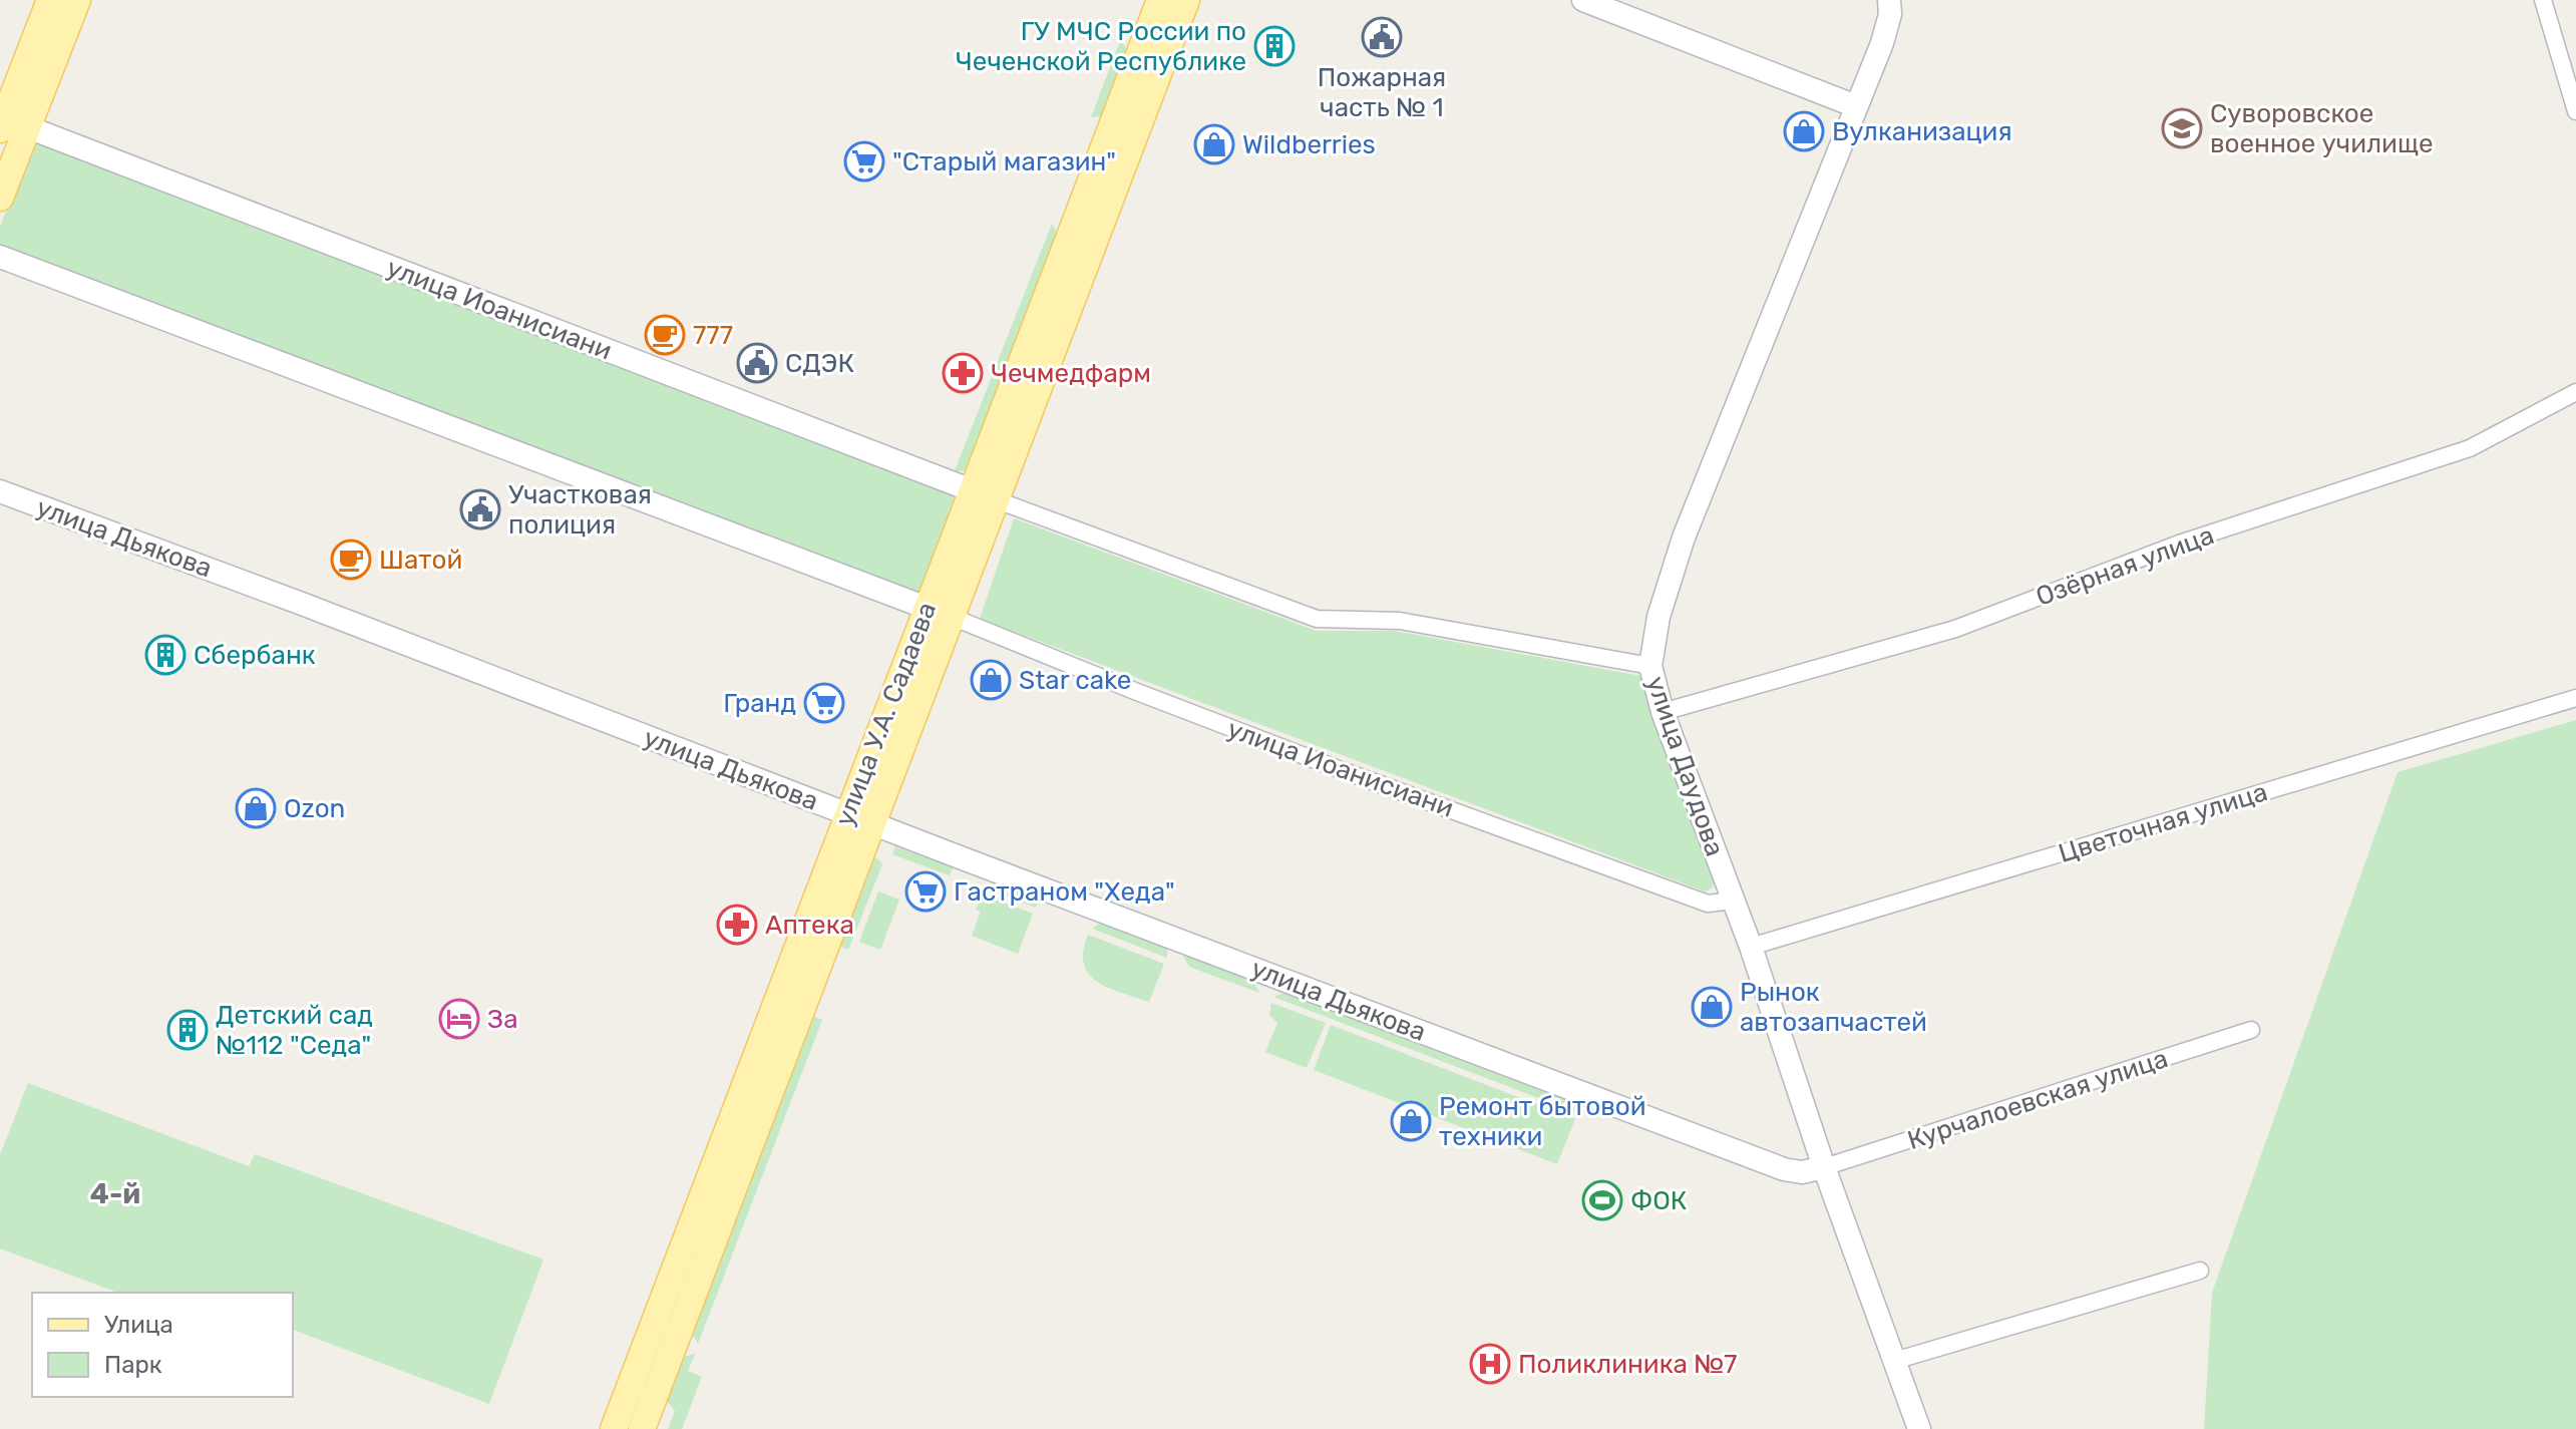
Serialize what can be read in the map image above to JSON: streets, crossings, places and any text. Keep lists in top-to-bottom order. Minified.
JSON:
{"streets":{"main road":["улица У.А. Садаева"],"street":["улица Иоанисиани","улица Дьякова","Озёрная улица","улица Даудова","Цветочная улица","Курчалоевская улица"]},"crossings":[["улица Иоанисиани","улица У.А. Садаева"],["улица Иоанисиани","улица Даудова"],["улица Дьякова","улица У.А. Садаева"],["улица Дьякова","улица Даудова"],["улица Дьякова","Курчалоевская улица"],["Озёрная улица","улица Даудова"],["улица Даудова","Цветочная улица"],["улица Даудова","Курчалоевская улица"]],"districts":["4-й"],"places":{"public building":["Пожарная часть № 1","СДЭК","Участковая полиция"],"building":["ГУ МЧС России по Чеченской Республике","Сбербанк","Детский сад №112 \"Седа\""],"school or university":["Суворовское военное училище"],"shop":["Вулканизация","Wildberries","Star cake","Ozon","Рынок автозапчастей","Ремонт бытовой техники"],"supermarket":["\"Старый магазин\"","Гранд","Гастраном \"Хеда\""],"cafe":["777","Шатой"],"pharmacy":["Чечмедфарм","Аптека"],"hotel":["За"],"sports":["ФОК"],"hospital":["Поликлиника №7"]},"legend":["Улица","Парк"]}
